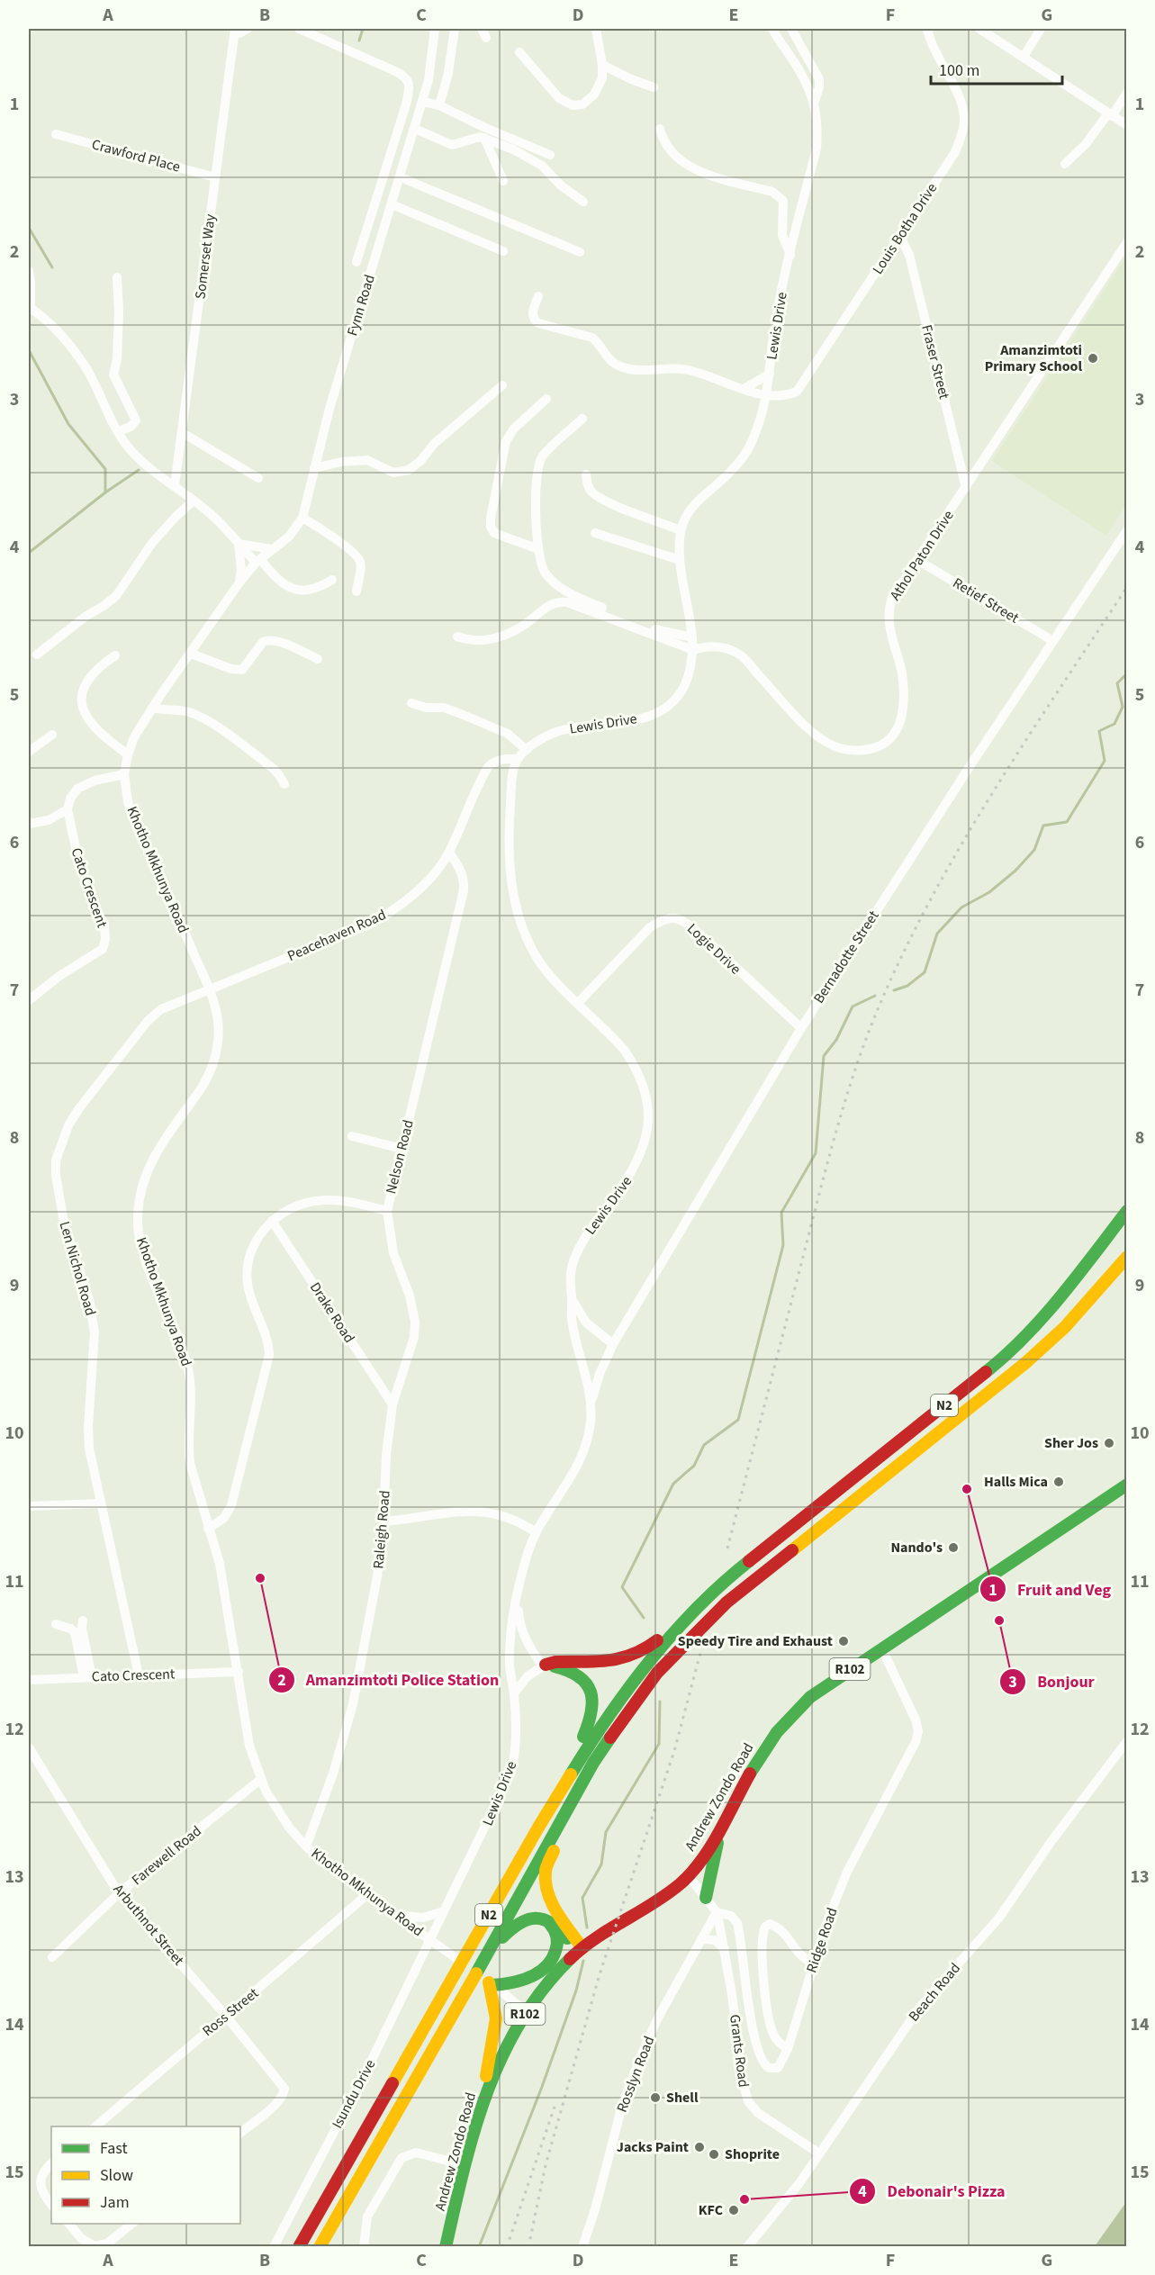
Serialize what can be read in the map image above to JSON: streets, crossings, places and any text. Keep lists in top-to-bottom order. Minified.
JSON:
{"streets":{"main road":["N2","R102","Andrew Zondo Road"],"street":["Crawford Place","Louis Botha Drive","Somerset Way","Fynn Road","Lewis Drive","Fraser Street","Athol Paton Drive","Retief Street","Khotho Mkhunya Road","Cato Crescent","Peacehaven Road","Logie Drive","Bernadotte Street","Nelson Road","Len Nichol Road","Drake Road","Raleigh Road","Farewell Road","Arbuthnot Street","Ridge Road","Beach Road","Ross Street","Grants Road","Rosslyn Road","Isundu Drive"]},"crossings":[["Crawford Place","Somerset Way"],["Louis Botha Drive","Lewis Drive"],["Louis Botha Drive","Fraser Street"],["Fynn Road","Khotho Mkhunya Road"],["Lewis Drive","Athol Paton Drive"],["Lewis Drive","Khotho Mkhunya Road"],["Lewis Drive","Peacehaven Road"],["Lewis Drive","Logie Drive"],["Lewis Drive","Bernadotte Street"],["Lewis Drive","Isundu Drive"],["Fraser Street","Athol Paton Drive"],["Athol Paton Drive","Retief Street"],["Retief Street","Bernadotte Street"],["Khotho Mkhunya Road","Cato Crescent"],["Khotho Mkhunya Road","Peacehaven Road"],["Khotho Mkhunya Road","Nelson Road"],["Khotho Mkhunya Road","Len Nichol Road"],["Khotho Mkhunya Road","Raleigh Road"],["Khotho Mkhunya Road","Andrew Zondo Road"],["Khotho Mkhunya Road","Farewell Road"],["Khotho Mkhunya Road","Ross Street"],["Khotho Mkhunya Road","Isundu Drive"],["Cato Crescent","Len Nichol Road"],["Peacehaven Road","Nelson Road"],["Peacehaven Road","Len Nichol Road"],["Logie Drive","Bernadotte Street"],["Nelson Road","Drake Road"],["Nelson Road","Raleigh Road"],["Drake Road","Raleigh Road"],["Andrew Zondo Road","Ridge Road"],["Farewell Road","Arbuthnot Street"],["Arbuthnot Street","Ross Street"],["Ridge Road","Grants Road"],["Ridge Road","Rosslyn Road"],["Beach Road","Grants Road"],["Grants Road","Rosslyn Road"]],"places":["Amanzimtoti Primary School","Sher Jos","Halls Mica","Fruit and Veg","Nando's","Amanzimtoti Police Station","Bonjour","Speedy Tire and Exhaust","Shell","Jacks Paint","Shoprite","Debonair's Pizza","KFC"],"legend":["Fast","Slow","Jam"],"scale_bar":"100 m","grid":{"columns":["A","B","C","D","E","F","G"],"rows":["1","2","3","4","5","6","7","8","9","10","11","12","13","14","15"]}}
